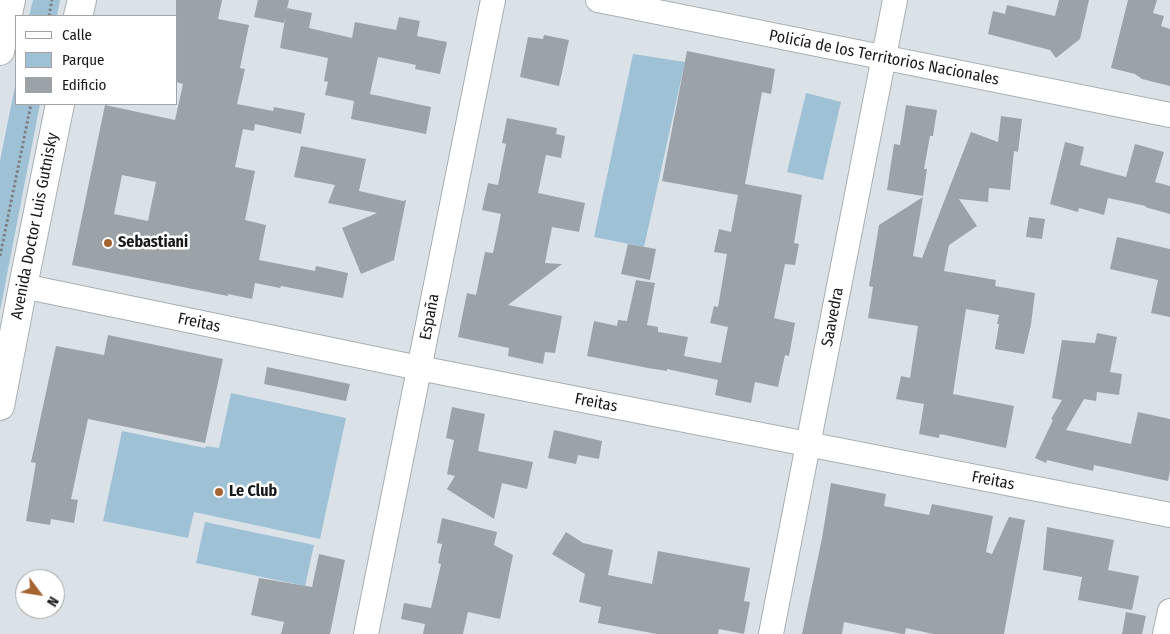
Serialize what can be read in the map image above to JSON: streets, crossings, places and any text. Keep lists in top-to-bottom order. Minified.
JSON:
{"streets":{"main road":["Avenida Doctor Luis Gutnisky"],"street":["Policía de los Territorios Nacionales","España","Saavedra","Freitas"]},"crossings":[["Policía de los Territorios Nacionales","Saavedra"],["Avenida Doctor Luis Gutnisky","Freitas"],["España","Freitas"],["Saavedra","Freitas"]],"places":["Sebastiani","Le Club"],"legend":["Calle","Parque","Edificio"],"north":"bottom right"}
